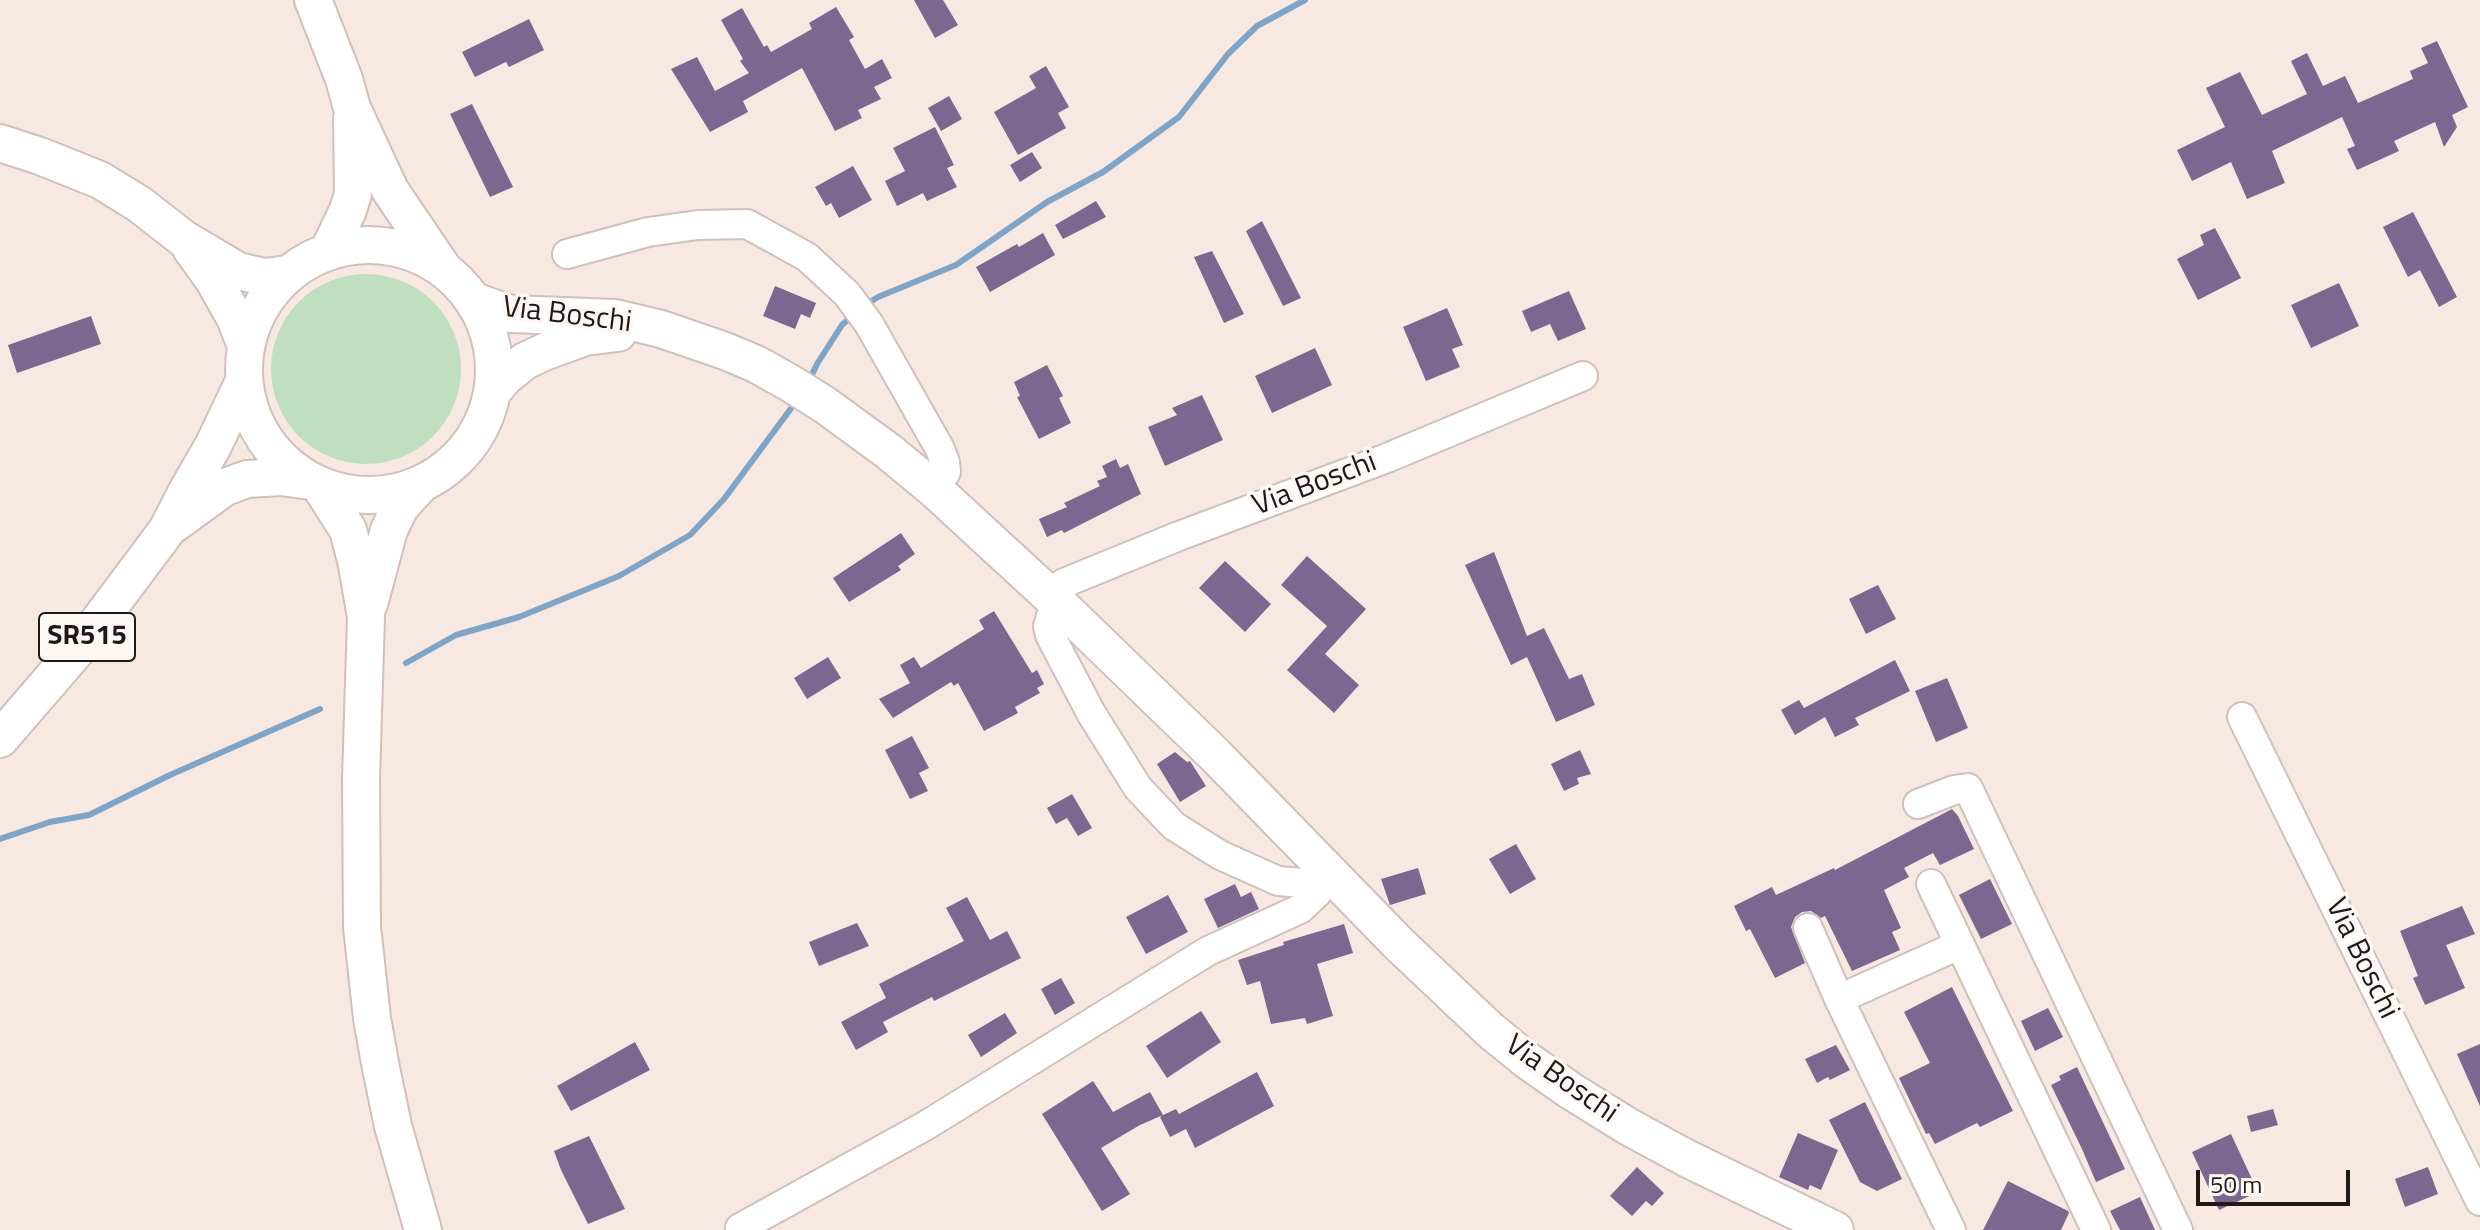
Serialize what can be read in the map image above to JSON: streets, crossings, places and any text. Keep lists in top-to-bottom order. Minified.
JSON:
{"streets":{"main road":["Via Boschi","SR515"]},"crossings":[["Via Boschi","SR515"]],"scale_bar":"50 m"}
